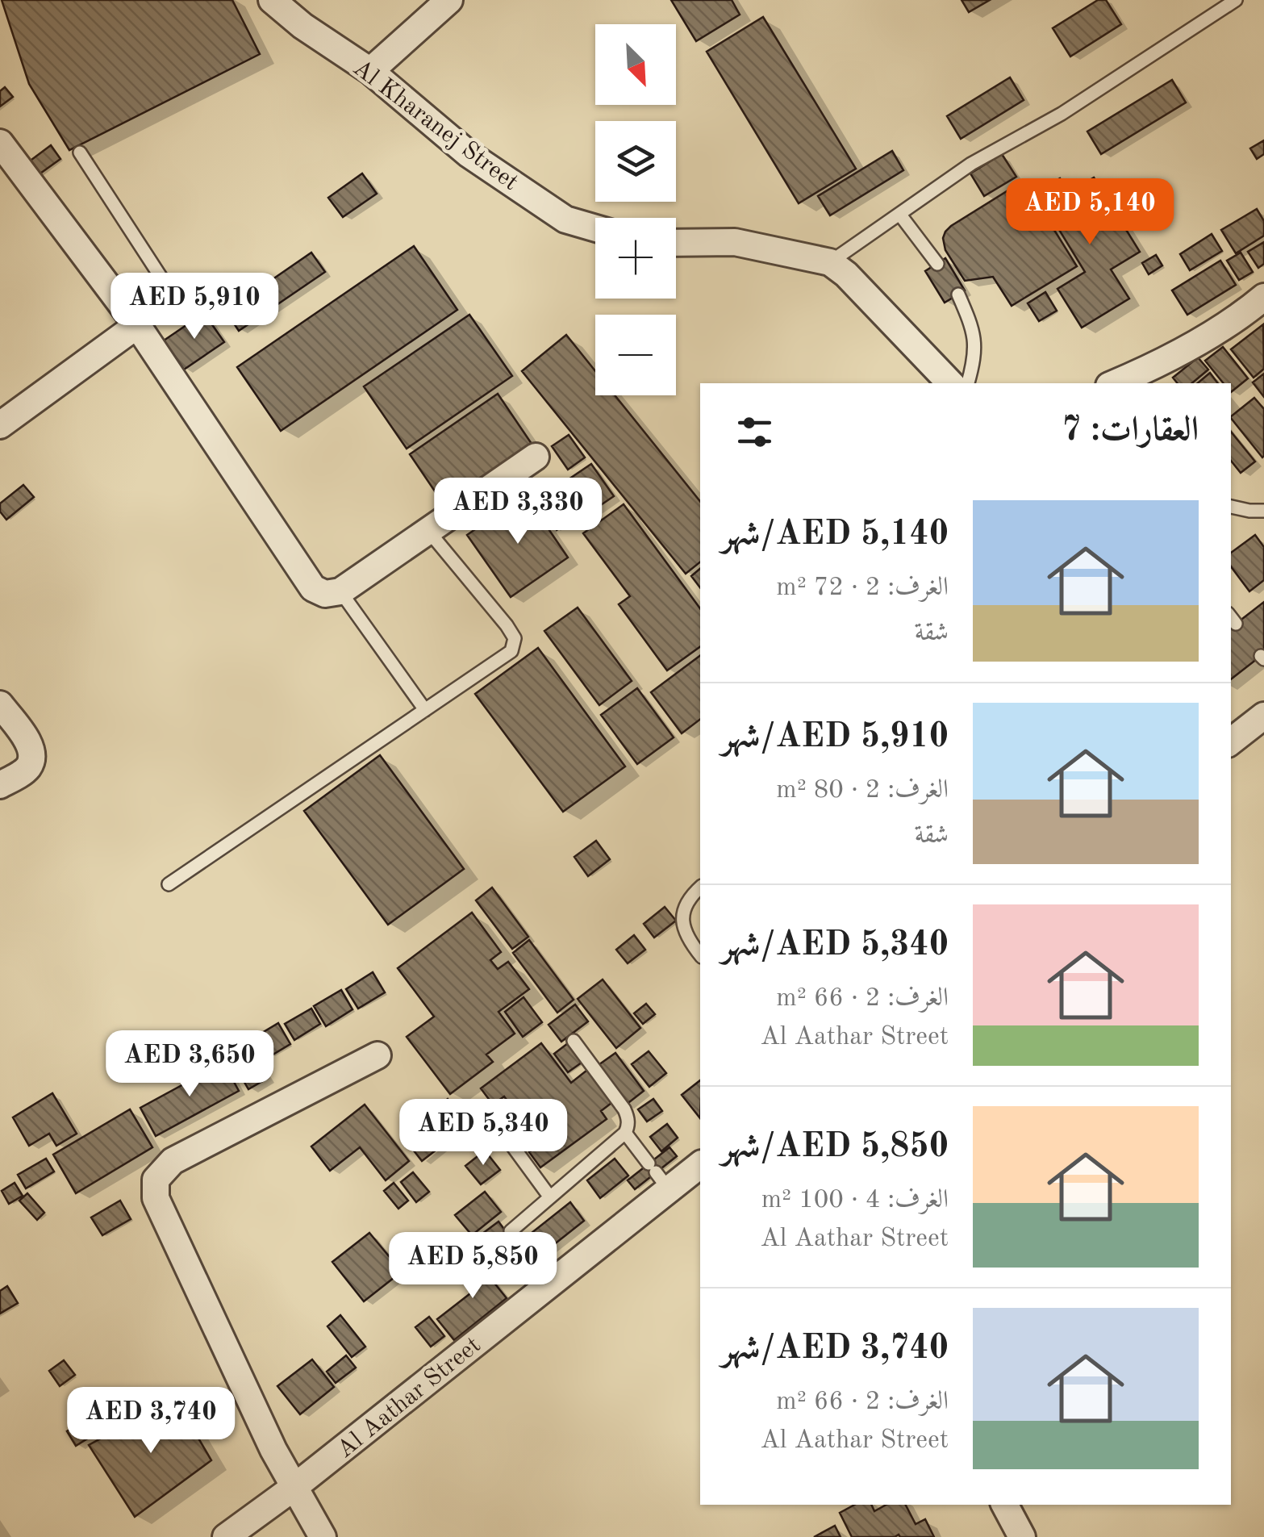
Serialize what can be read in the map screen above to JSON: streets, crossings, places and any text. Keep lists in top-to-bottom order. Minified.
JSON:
{"streets":{"street":["Al Kharanej Street","Al Aathar Street"]},"north":"bottom right","page":{"map_buttons":["+","−"],"price":["AED 5,140","AED 5,910","AED 3,330","AED 3,650","AED 5,340","AED 5,850","AED 3,740"],"heading":"العقارات: 7","list":[{"name":"AED 5,140/شهر","note":"الغرف: 2 · 72 m² · شقة"},{"name":"AED 5,910/شهر","note":"الغرف: 2 · 80 m² · شقة"},{"name":"AED 5,340/شهر","note":"الغرف: 2 · 66 m² · Al Aathar Street"},{"name":"AED 5,850/شهر","note":"الغرف: 4 · 100 m² · Al Aathar Street"},{"name":"AED 3,740/شهر","note":"الغرف: 2 · 66 m² · Al Aathar Street"}]}}
